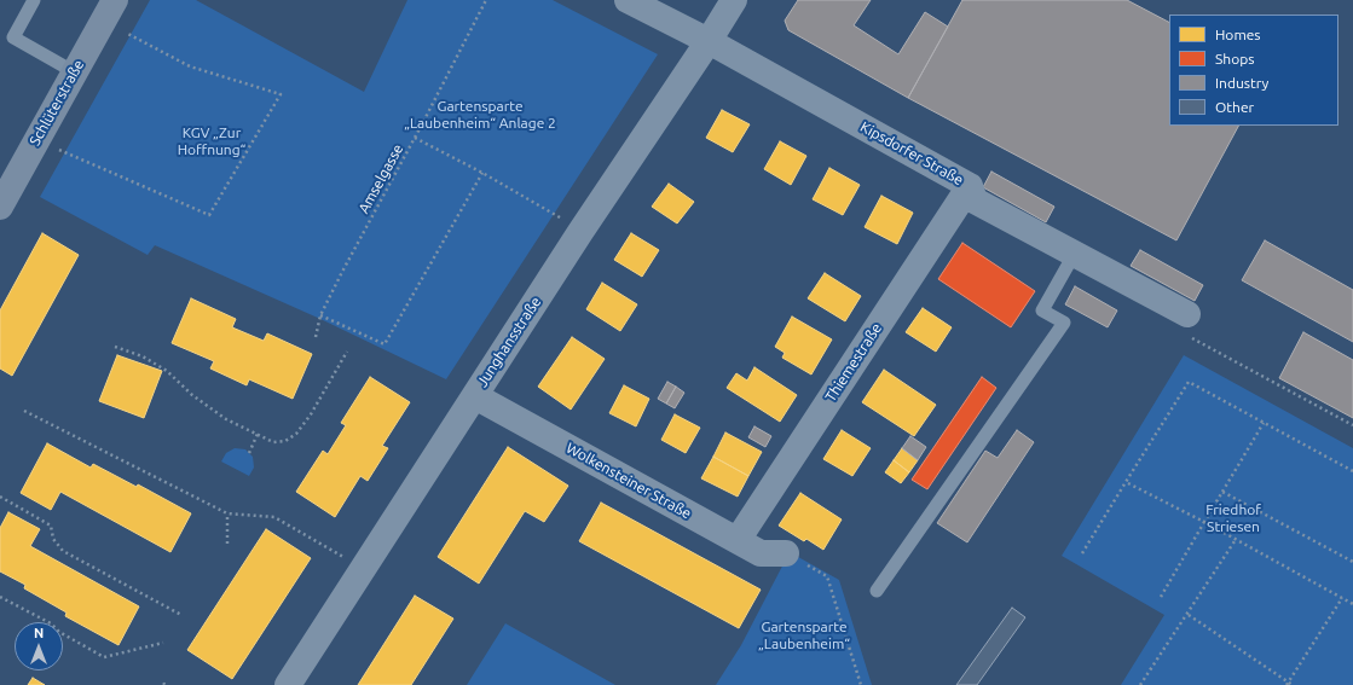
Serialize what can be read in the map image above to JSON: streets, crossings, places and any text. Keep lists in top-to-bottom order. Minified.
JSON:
{"streets":{"street":["Schlüterstraße","Kipsdorfer Straße","Junghansstraße","Thiemestraße","Wolkensteiner Straße"],"path":["Amselgasse"]},"crossings":[["Kipsdorfer Straße","Junghansstraße"],["Kipsdorfer Straße","Thiemestraße"],["Junghansstraße","Wolkensteiner Straße"],["Thiemestraße","Wolkensteiner Straße"]],"parks":["Gartensparte „Laubenheim“ Anlage 2","KGV „Zur Hoffnung“","Friedhof Striesen","Gartensparte „Laubenheim“"],"legend":["Homes","Shops","Industry","Other"],"north":"top"}
